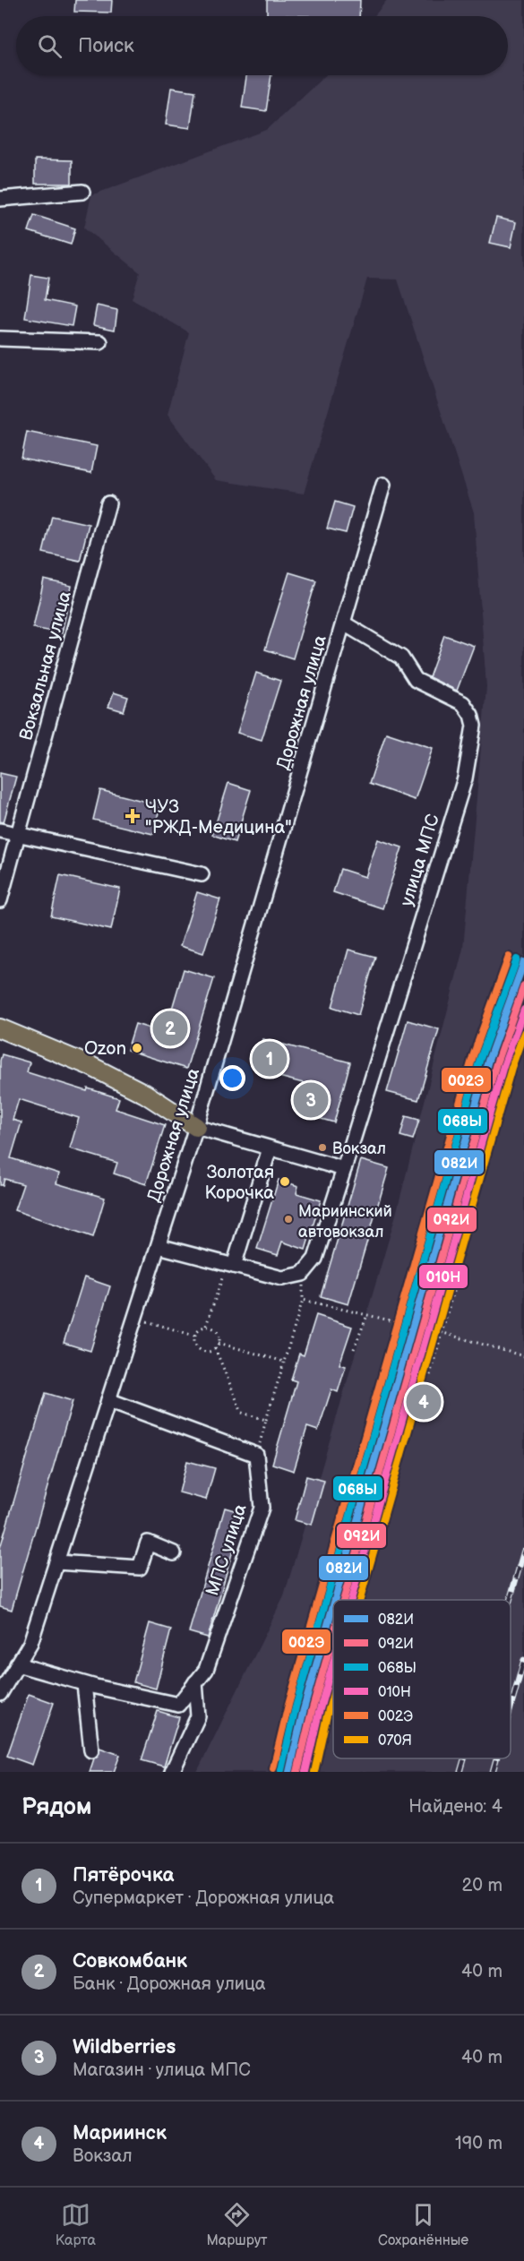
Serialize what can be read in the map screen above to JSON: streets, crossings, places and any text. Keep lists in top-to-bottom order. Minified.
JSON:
{"streets":{"street":["Вокзальная улица","Дорожная улица","улица МПС","МПС улица"]},"crossings":[["Дорожная улица","улица МПС"]],"places":{"health":["ЧУЗ \"РЖД-Медицина\""],"other":["Ozon","Вокзал","Золотая Корочка","Мариинский автовокзал"]},"lines":["transit line 002Э","transit line 068Ы","transit line 082И","transit line 092И","transit line 010Н","transit line 070Я"],"legend":["082И","092И","068Ы","010Н","002Э","070Я"],"page":{"search":"Поиск","pins":["2","1","3","4"],"heading":["Рядом","Найдено: 4"],"list":[{"mark":"1","name":"Пятёрочка","note":"Супермаркет · Дорожная улица","value":"20 m"},{"mark":"2","name":"Совкомбанк","note":"Банк · Дорожная улица","value":"40 m"},{"mark":"3","name":"Wildberries","note":"Магазин · улица МПС","value":"40 m"},{"mark":"4","name":"Мариинск","note":"Вокзал","value":"190 m"}],"nav":["Карта","Маршрут","Сохранённые"]}}
